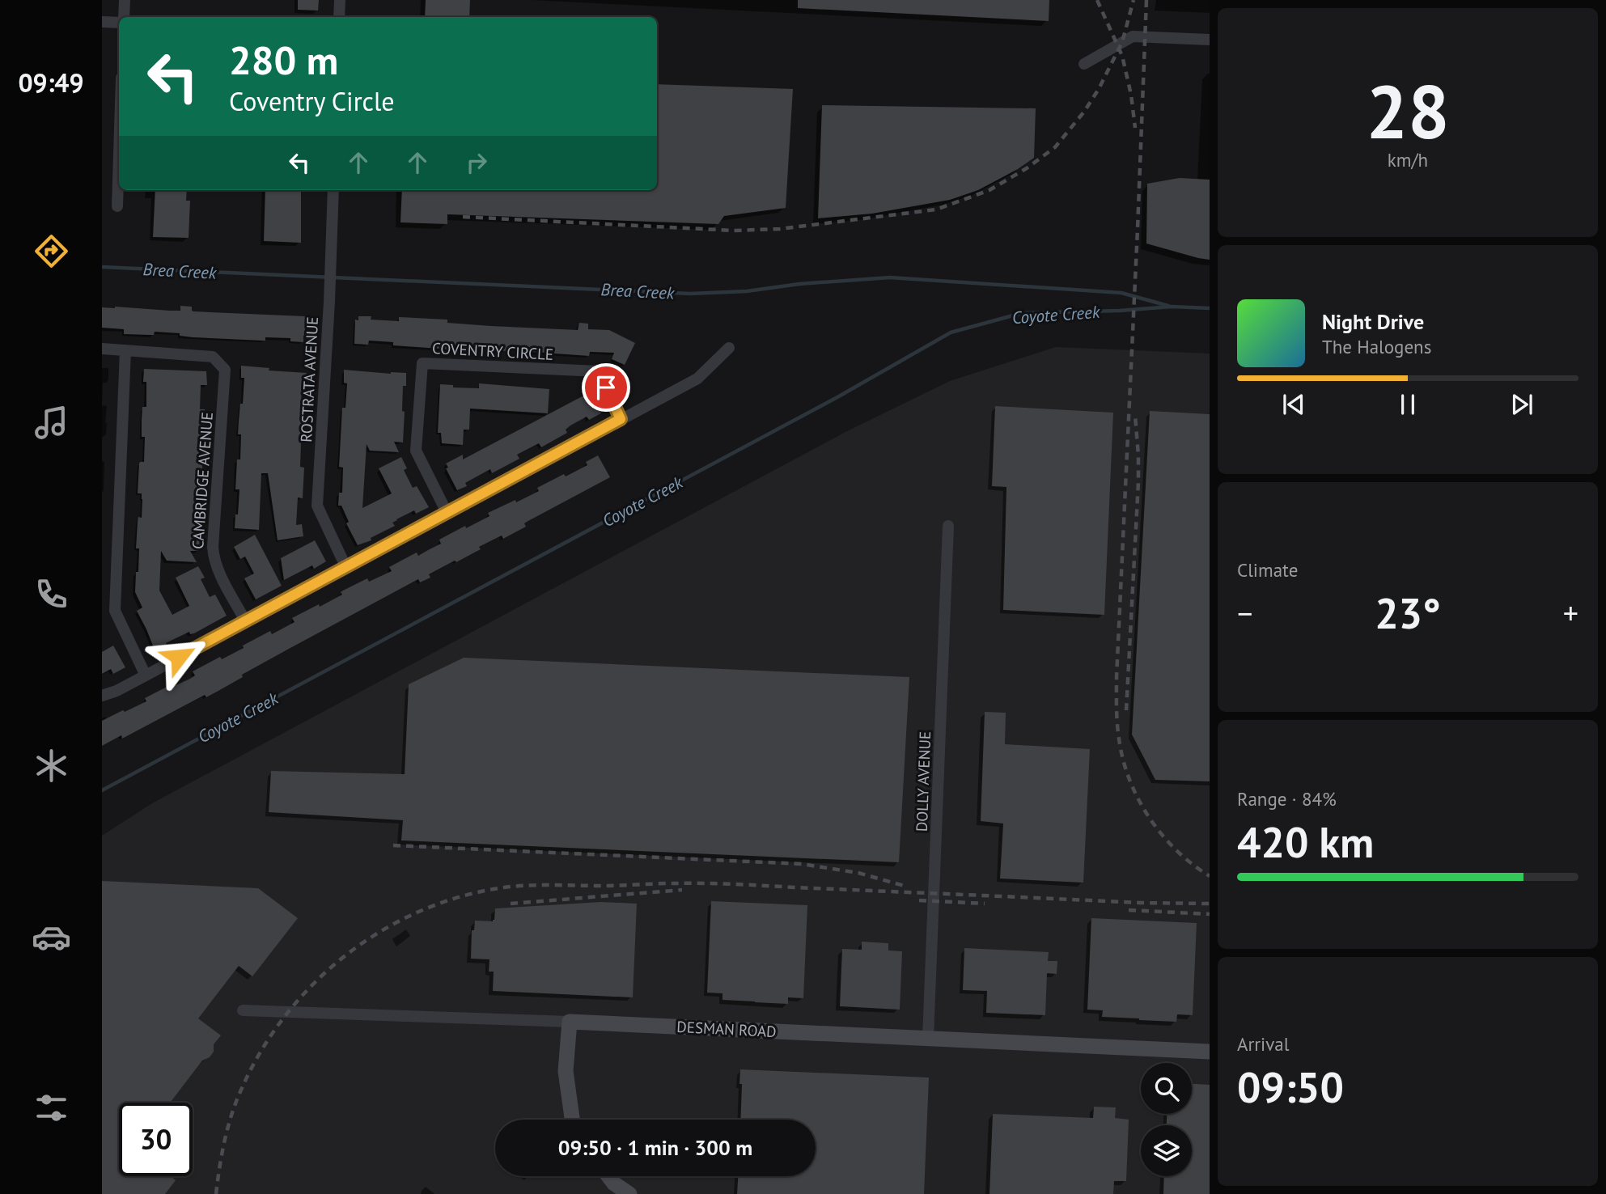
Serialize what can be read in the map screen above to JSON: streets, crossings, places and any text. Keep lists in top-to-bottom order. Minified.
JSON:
{"streets":{"street":["COVENTRY CIRCLE","ROSTRATA AVENUE","CAMBRIDGE AVENUE","DOLLY AVENUE","DESMAN ROAD"]},"crossings":[["DOLLY AVENUE","DESMAN ROAD"]],"water":["Brea Creek","Coyote Creek"],"page":{"tabs":"09:49","tile":[["28","km/h"],"Climate",["Range · 84%","420 km"],["Arrival","09:50"]],"turn":["280 m","Coventry Circle"],"song":["Night Drive","The Halogens"],"heat":["−","23°","+"],"limit":"30","trip":"09:50 · 1 min · 300 m"}}
